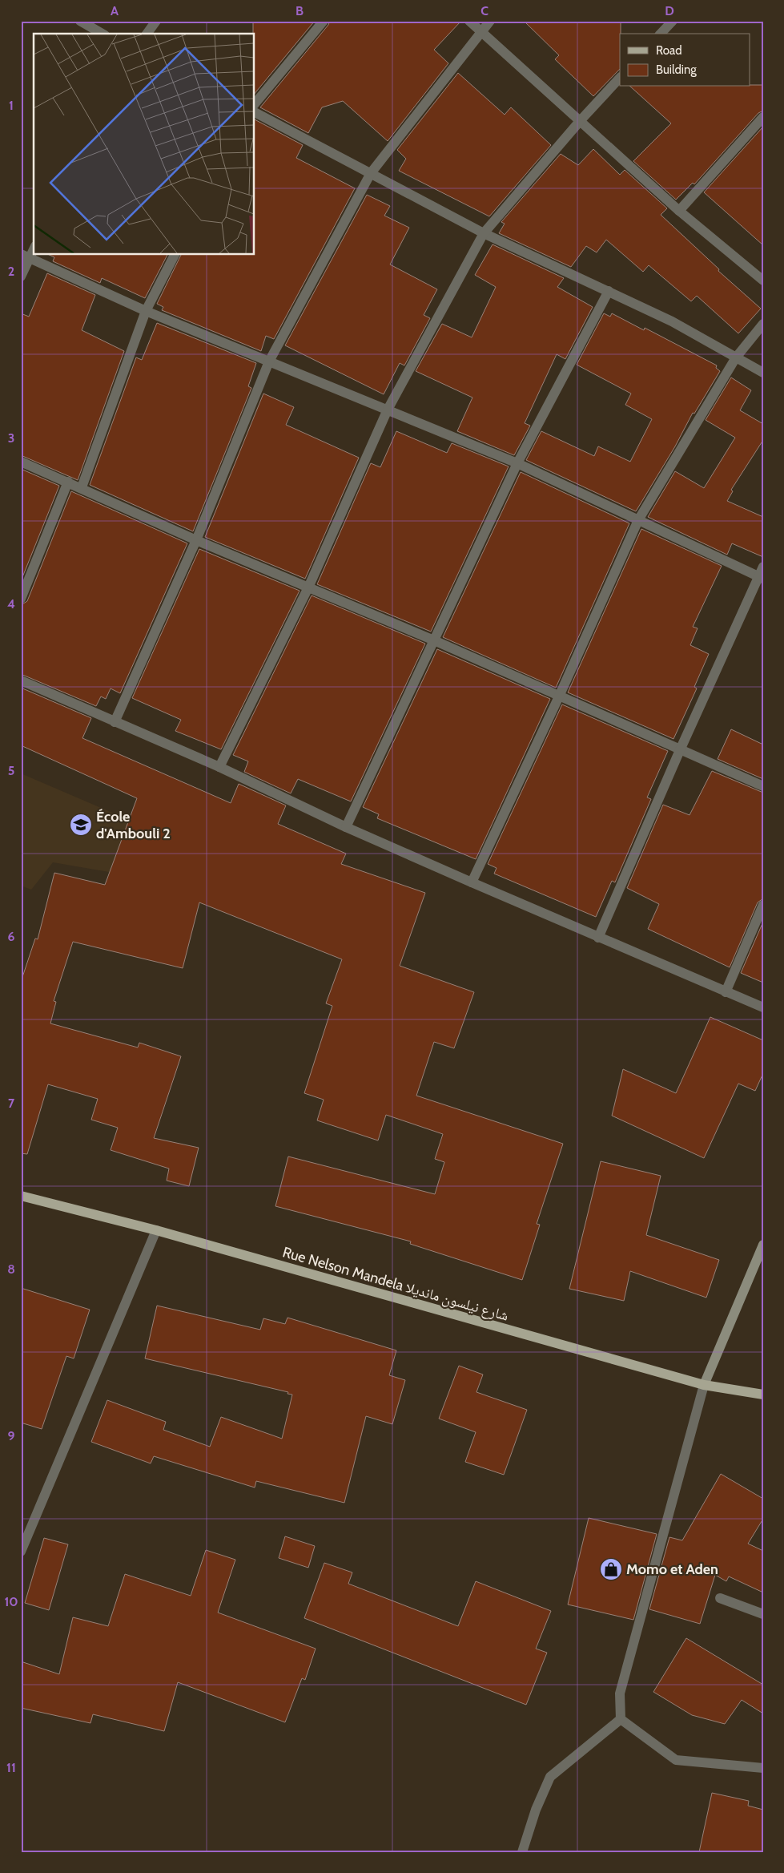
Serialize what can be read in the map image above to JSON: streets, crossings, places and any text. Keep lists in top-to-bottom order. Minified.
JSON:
{"streets":{"main road":["Rue Nelson Mandela شارع نيلسون مانديلا"]},"places":{"school or university":["École d'Ambouli 2"],"shop":["Momo et Aden"]},"legend":["Road","Building"],"grid":{"columns":["A","B","C","D"],"rows":["1","2","3","4","5","6","7","8","9","10","11"]}}
